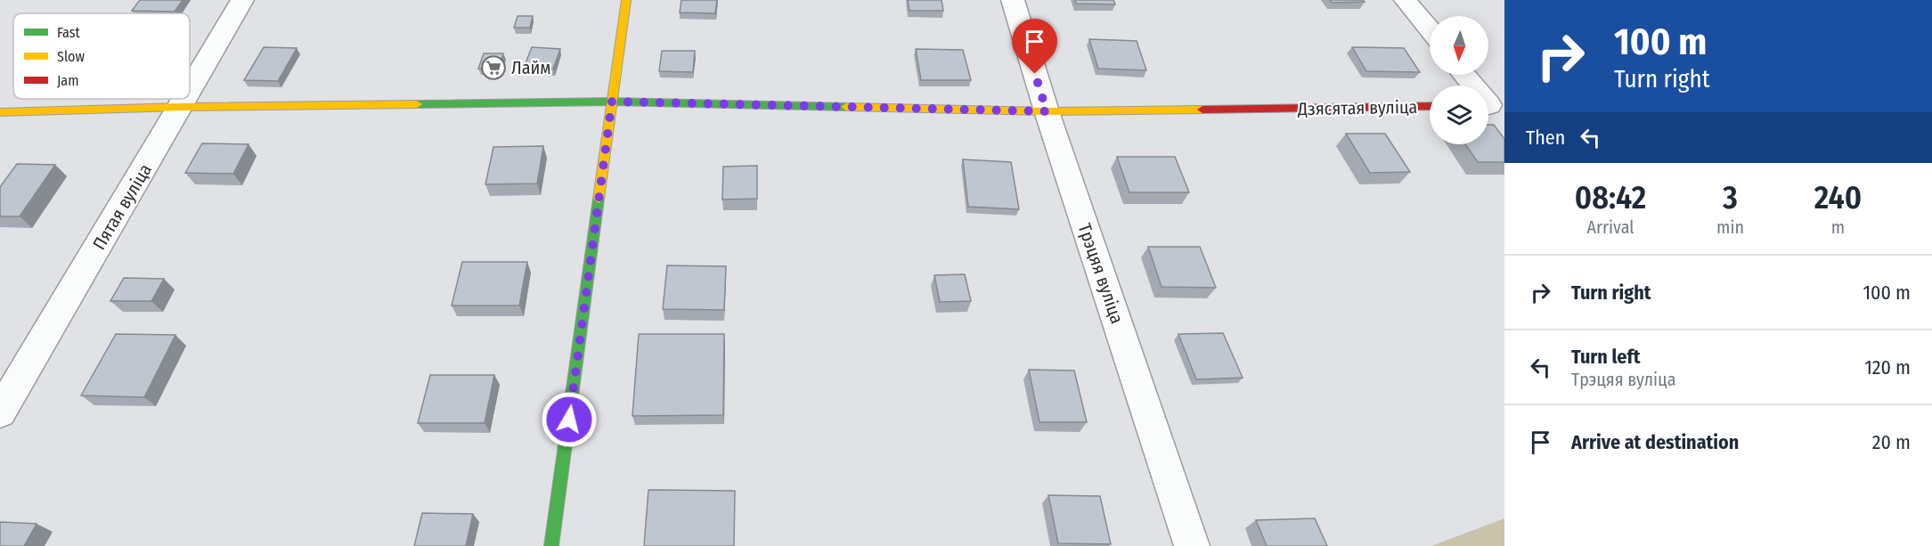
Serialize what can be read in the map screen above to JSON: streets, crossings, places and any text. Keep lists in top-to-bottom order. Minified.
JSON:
{"streets":{"street":["Дзясятая вуліца","Пятая вуліца","Трэцяя вуліца"]},"crossings":[["Дзясятая вуліца","Пятая вуліца"],["Дзясятая вуліца","Трэцяя вуліца"]],"places":{"supermarket":["Лайм"]},"legend":["Fast","Slow","Jam"],"north":"bottom","page":{"turn":["100 m","Turn right"],"then":"Then","eta":["08:42","Arrival","3","min","240","m"],"list":[{"name":"Turn right","value":"100 m"},{"name":"Turn left","note":"Трэцяя вуліца","value":"120 m"},{"name":"Arrive at destination","value":"20 m"}]}}
